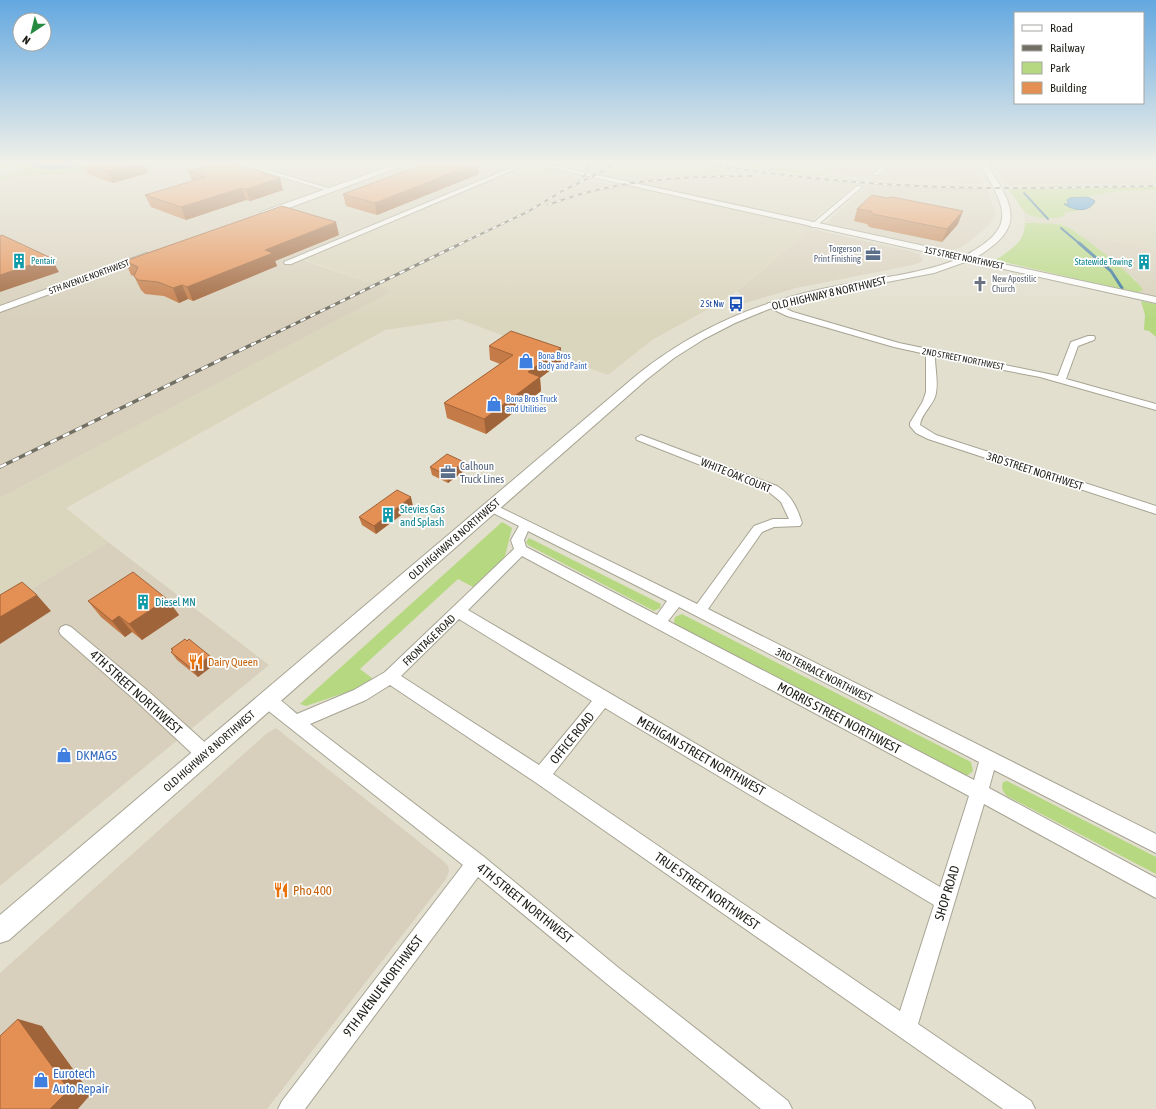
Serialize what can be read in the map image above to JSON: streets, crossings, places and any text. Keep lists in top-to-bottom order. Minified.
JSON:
{"streets":{"street":["1ST STREET NORTHWEST","5TH AVENUE NORTHWEST","OLD HIGHWAY 8 NORTHWEST","2ND STREET NORTHWEST","3RD STREET NORTHWEST","WHITE OAK COURT","FRONTAGE ROAD","3RD TERRACE NORTHWEST","4TH STREET NORTHWEST","MORRIS STREET NORTHWEST","OFFICE ROAD","MEHIGAN STREET NORTHWEST","TRUE STREET NORTHWEST","SHOP ROAD","9TH AVENUE NORTHWEST"]},"crossings":[["1ST STREET NORTHWEST","OLD HIGHWAY 8 NORTHWEST"],["OLD HIGHWAY 8 NORTHWEST","2ND STREET NORTHWEST"],["OLD HIGHWAY 8 NORTHWEST","3RD TERRACE NORTHWEST"],["OLD HIGHWAY 8 NORTHWEST","4TH STREET NORTHWEST"],["2ND STREET NORTHWEST","3RD STREET NORTHWEST"],["WHITE OAK COURT","3RD TERRACE NORTHWEST"],["FRONTAGE ROAD","4TH STREET NORTHWEST"],["FRONTAGE ROAD","MORRIS STREET NORTHWEST"],["FRONTAGE ROAD","MEHIGAN STREET NORTHWEST"],["FRONTAGE ROAD","TRUE STREET NORTHWEST"],["3RD TERRACE NORTHWEST","SHOP ROAD"],["4TH STREET NORTHWEST","9TH AVENUE NORTHWEST"],["MORRIS STREET NORTHWEST","SHOP ROAD"],["OFFICE ROAD","MEHIGAN STREET NORTHWEST"],["OFFICE ROAD","TRUE STREET NORTHWEST"],["MEHIGAN STREET NORTHWEST","SHOP ROAD"],["TRUE STREET NORTHWEST","SHOP ROAD"]],"places":{"office":["Torgerson Print Finishing","Calhoun Truck Lines"],"building":["Pentair","Statewide Towing","Stevies Gas and Splash","Diesel MN"],"church":["New Apostilic Church"],"bus stop":["2 St Nw"],"shop":["Bona Bros Body and Paint","Bona Bros Truck and Utilities","DKMAGS","Eurotech Auto Repair"],"restaurant":["Dairy Queen","Pho 400"]},"legend":["Road","Railway","Park","Building"],"north":"bottom left"}
